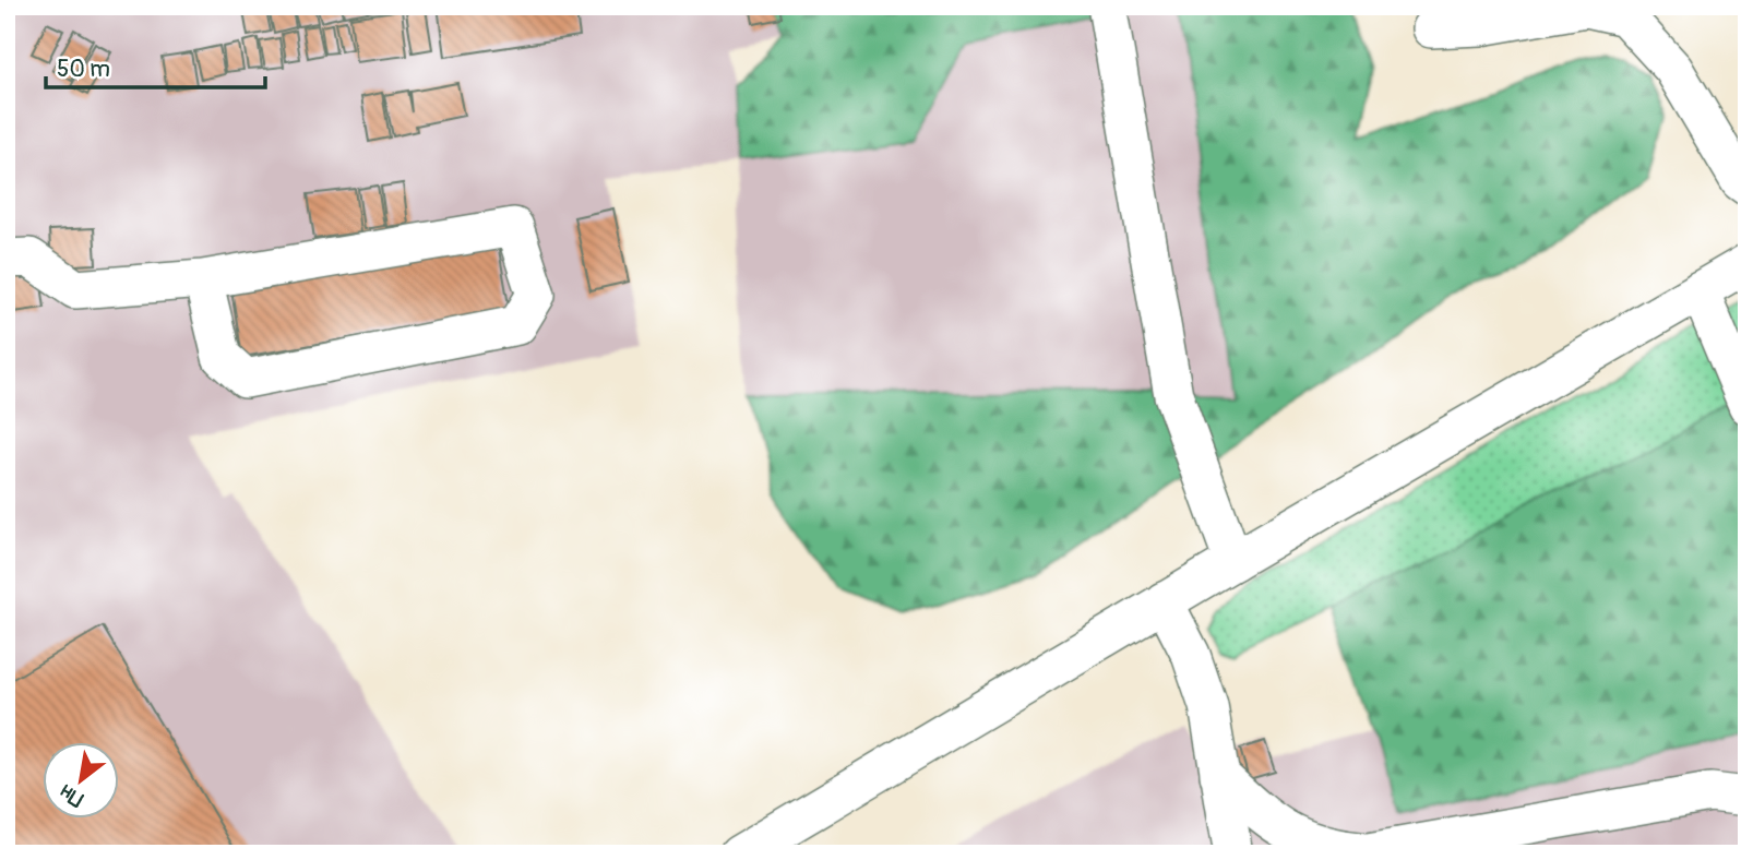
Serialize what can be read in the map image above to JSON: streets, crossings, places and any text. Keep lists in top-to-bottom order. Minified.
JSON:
{"scale_bar":"50 m","north":"bottom left"}
